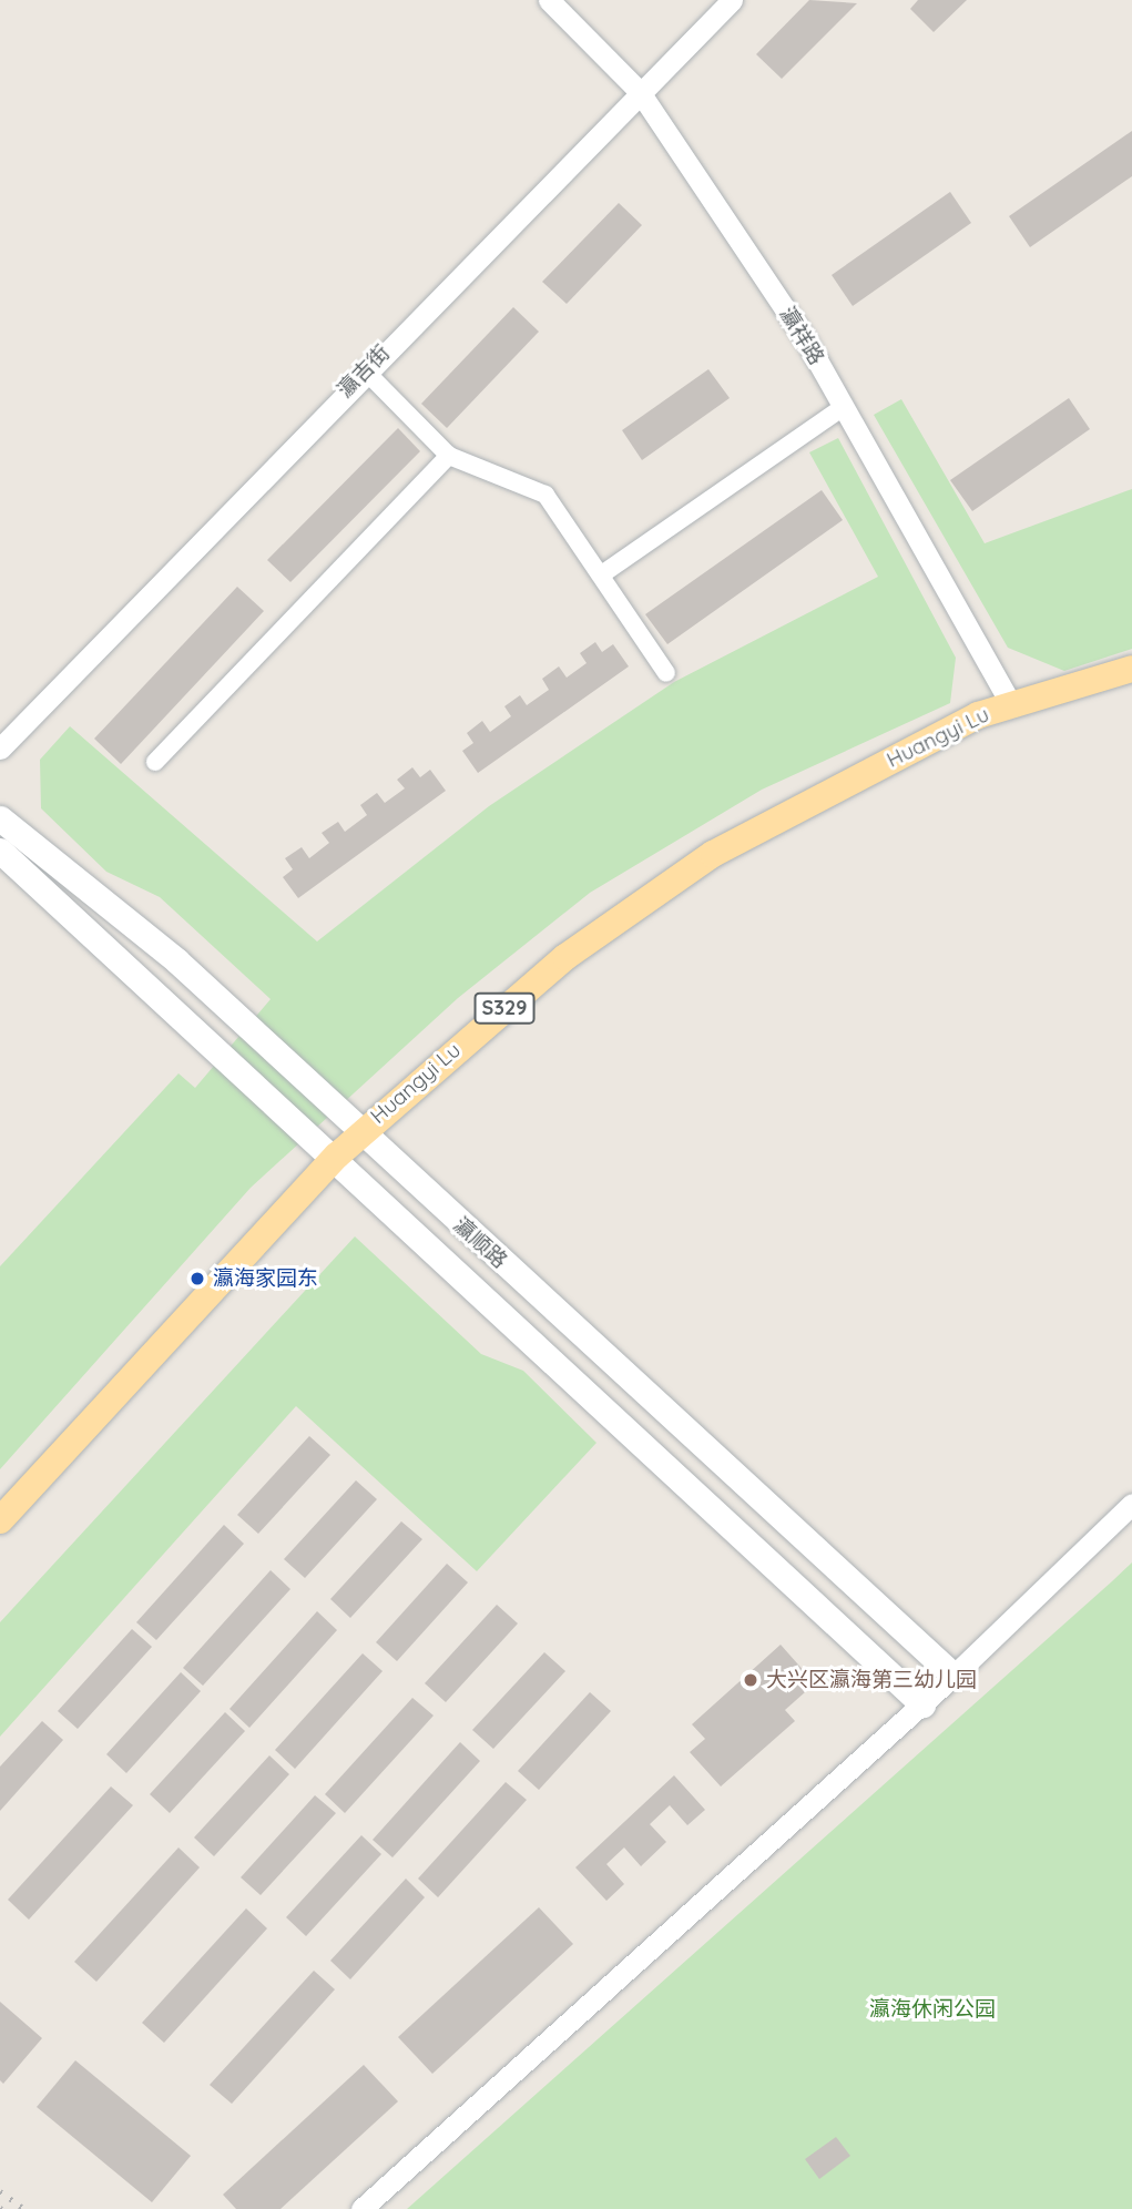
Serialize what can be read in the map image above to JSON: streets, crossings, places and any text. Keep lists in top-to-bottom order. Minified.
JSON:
{"streets":{"main road":["Huangyi Lu","S329","瀛顺路"],"street":["瀛祥路","瀛吉街"]},"crossings":[["瀛祥路","瀛吉街"],["瀛祥路","Huangyi Lu"],["Huangyi Lu","瀛顺路"]],"parks":["瀛海休闲公园"],"places":["瀛海家园东","大兴区瀛海第三幼儿园"]}
